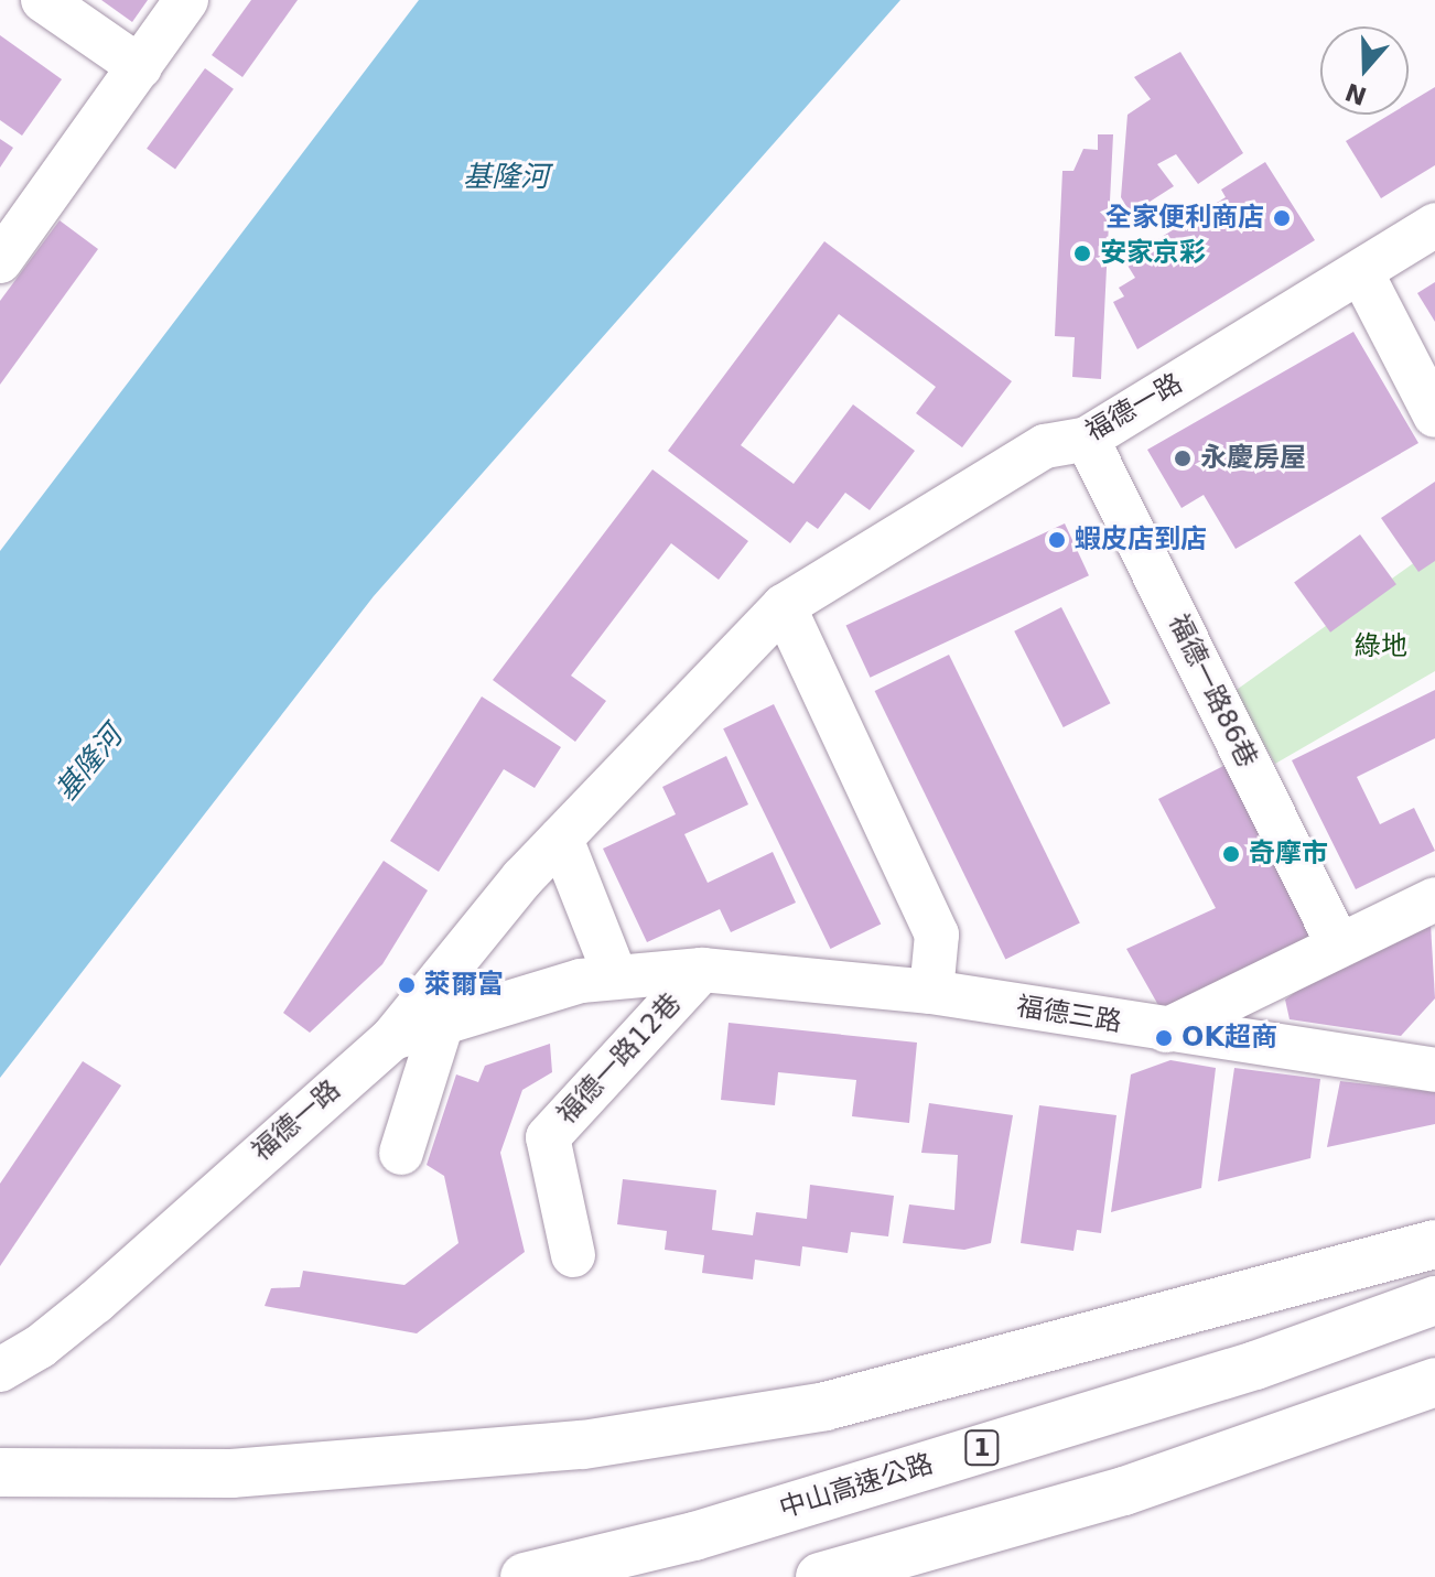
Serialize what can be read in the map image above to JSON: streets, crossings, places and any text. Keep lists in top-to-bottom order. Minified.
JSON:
{"streets":{"highway":["1","中山高速公路"],"street":["福德一路","福德一路86巷","福德三路","福德一路12巷"]},"crossings":[["福德一路","福德一路86巷"],["福德一路","福德三路"],["福德三路","福德一路12巷"]],"water":["基隆河"],"parks":["綠地"],"places":["全家便利商店","安家京彩","永慶房屋","蝦皮店到店","奇摩市","萊爾富","OK超商"],"north":"bottom"}
